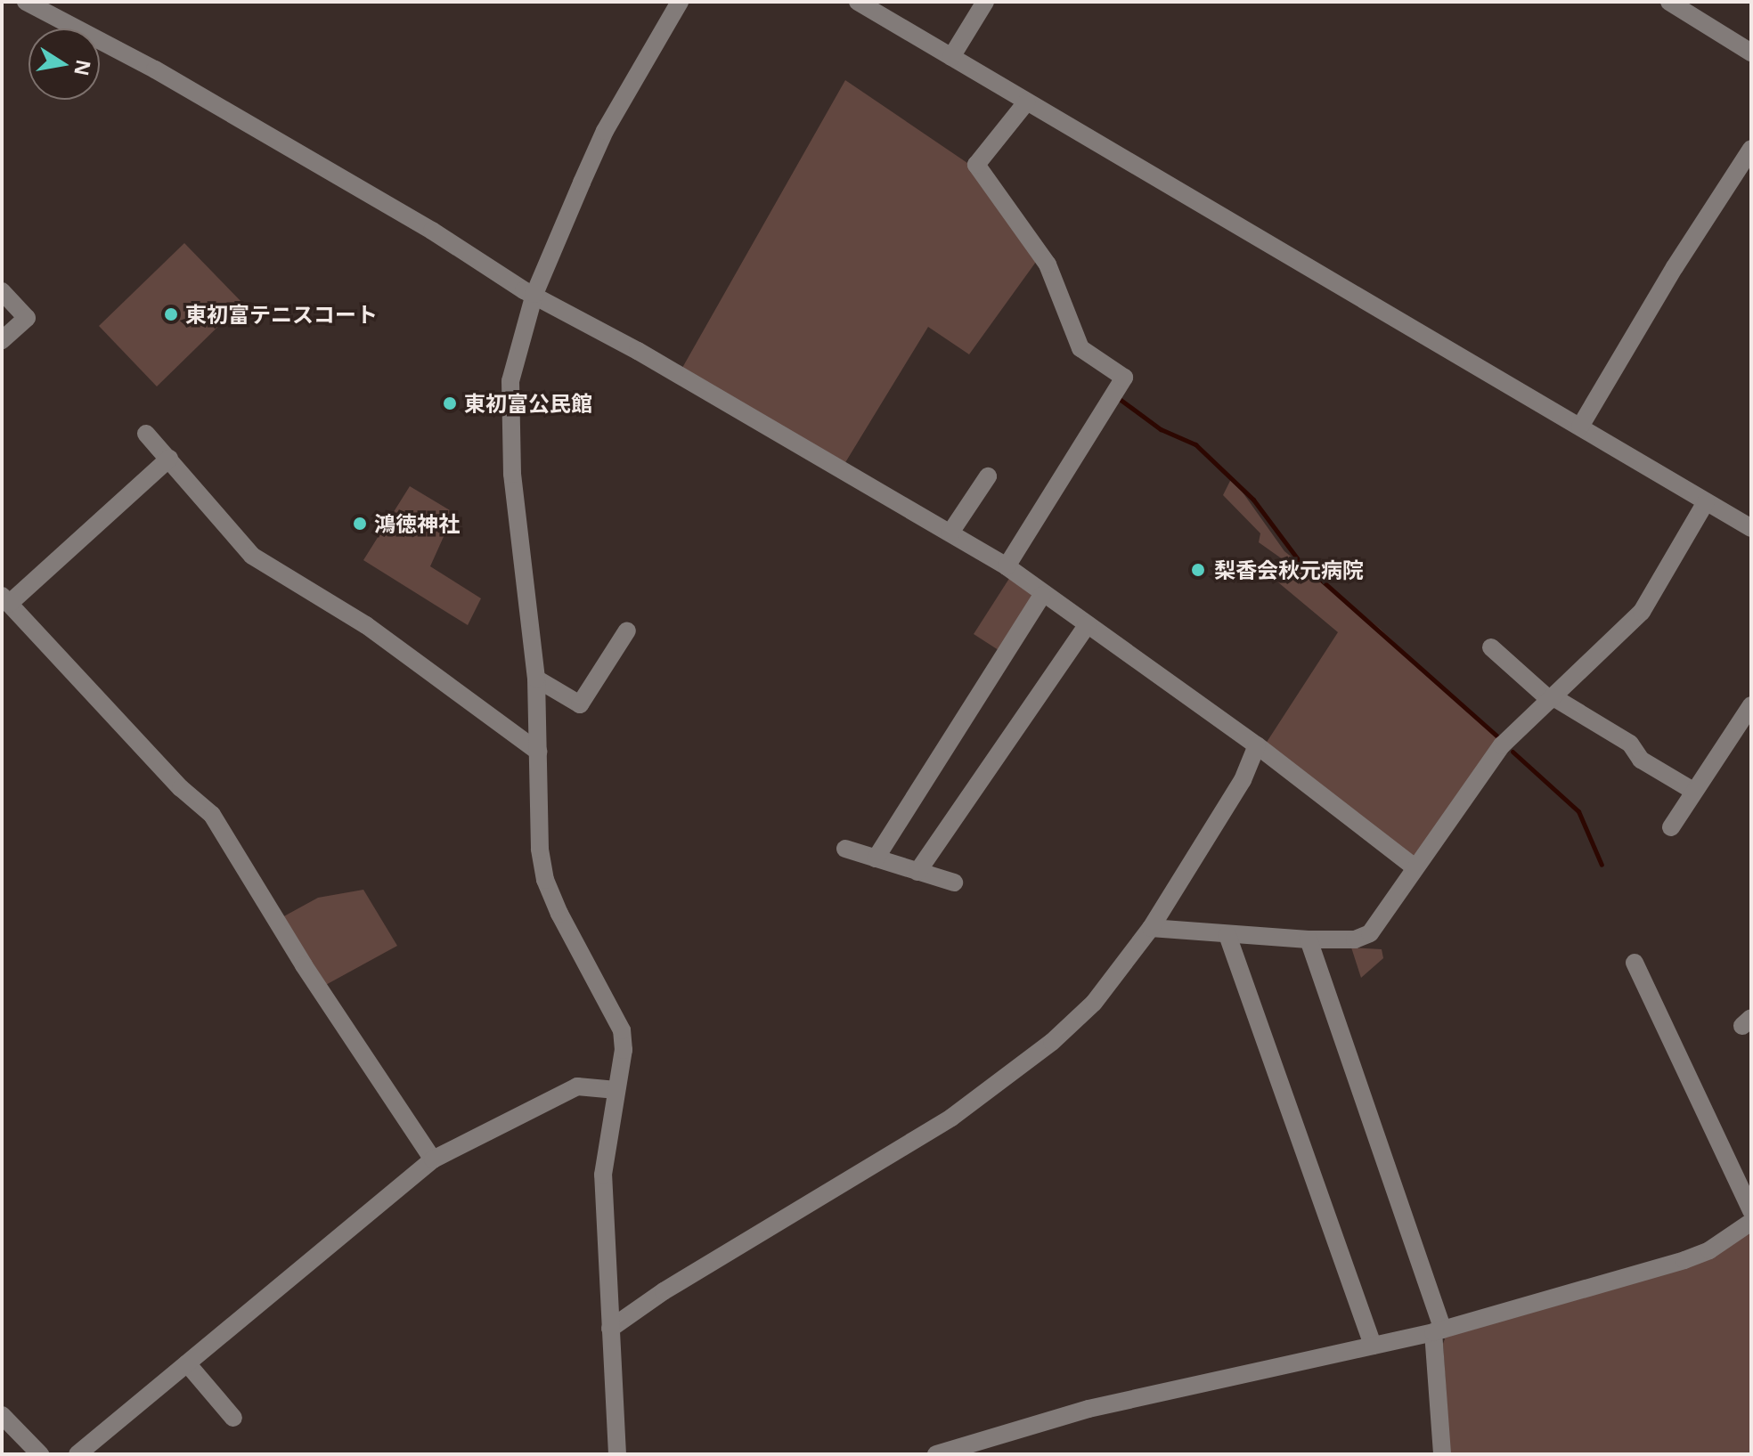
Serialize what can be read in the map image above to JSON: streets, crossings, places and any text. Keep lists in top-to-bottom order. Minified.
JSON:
{"places":["東初富テニスコート","東初富公民館","鴻徳神社","梨香会秋元病院"],"north":"right"}
